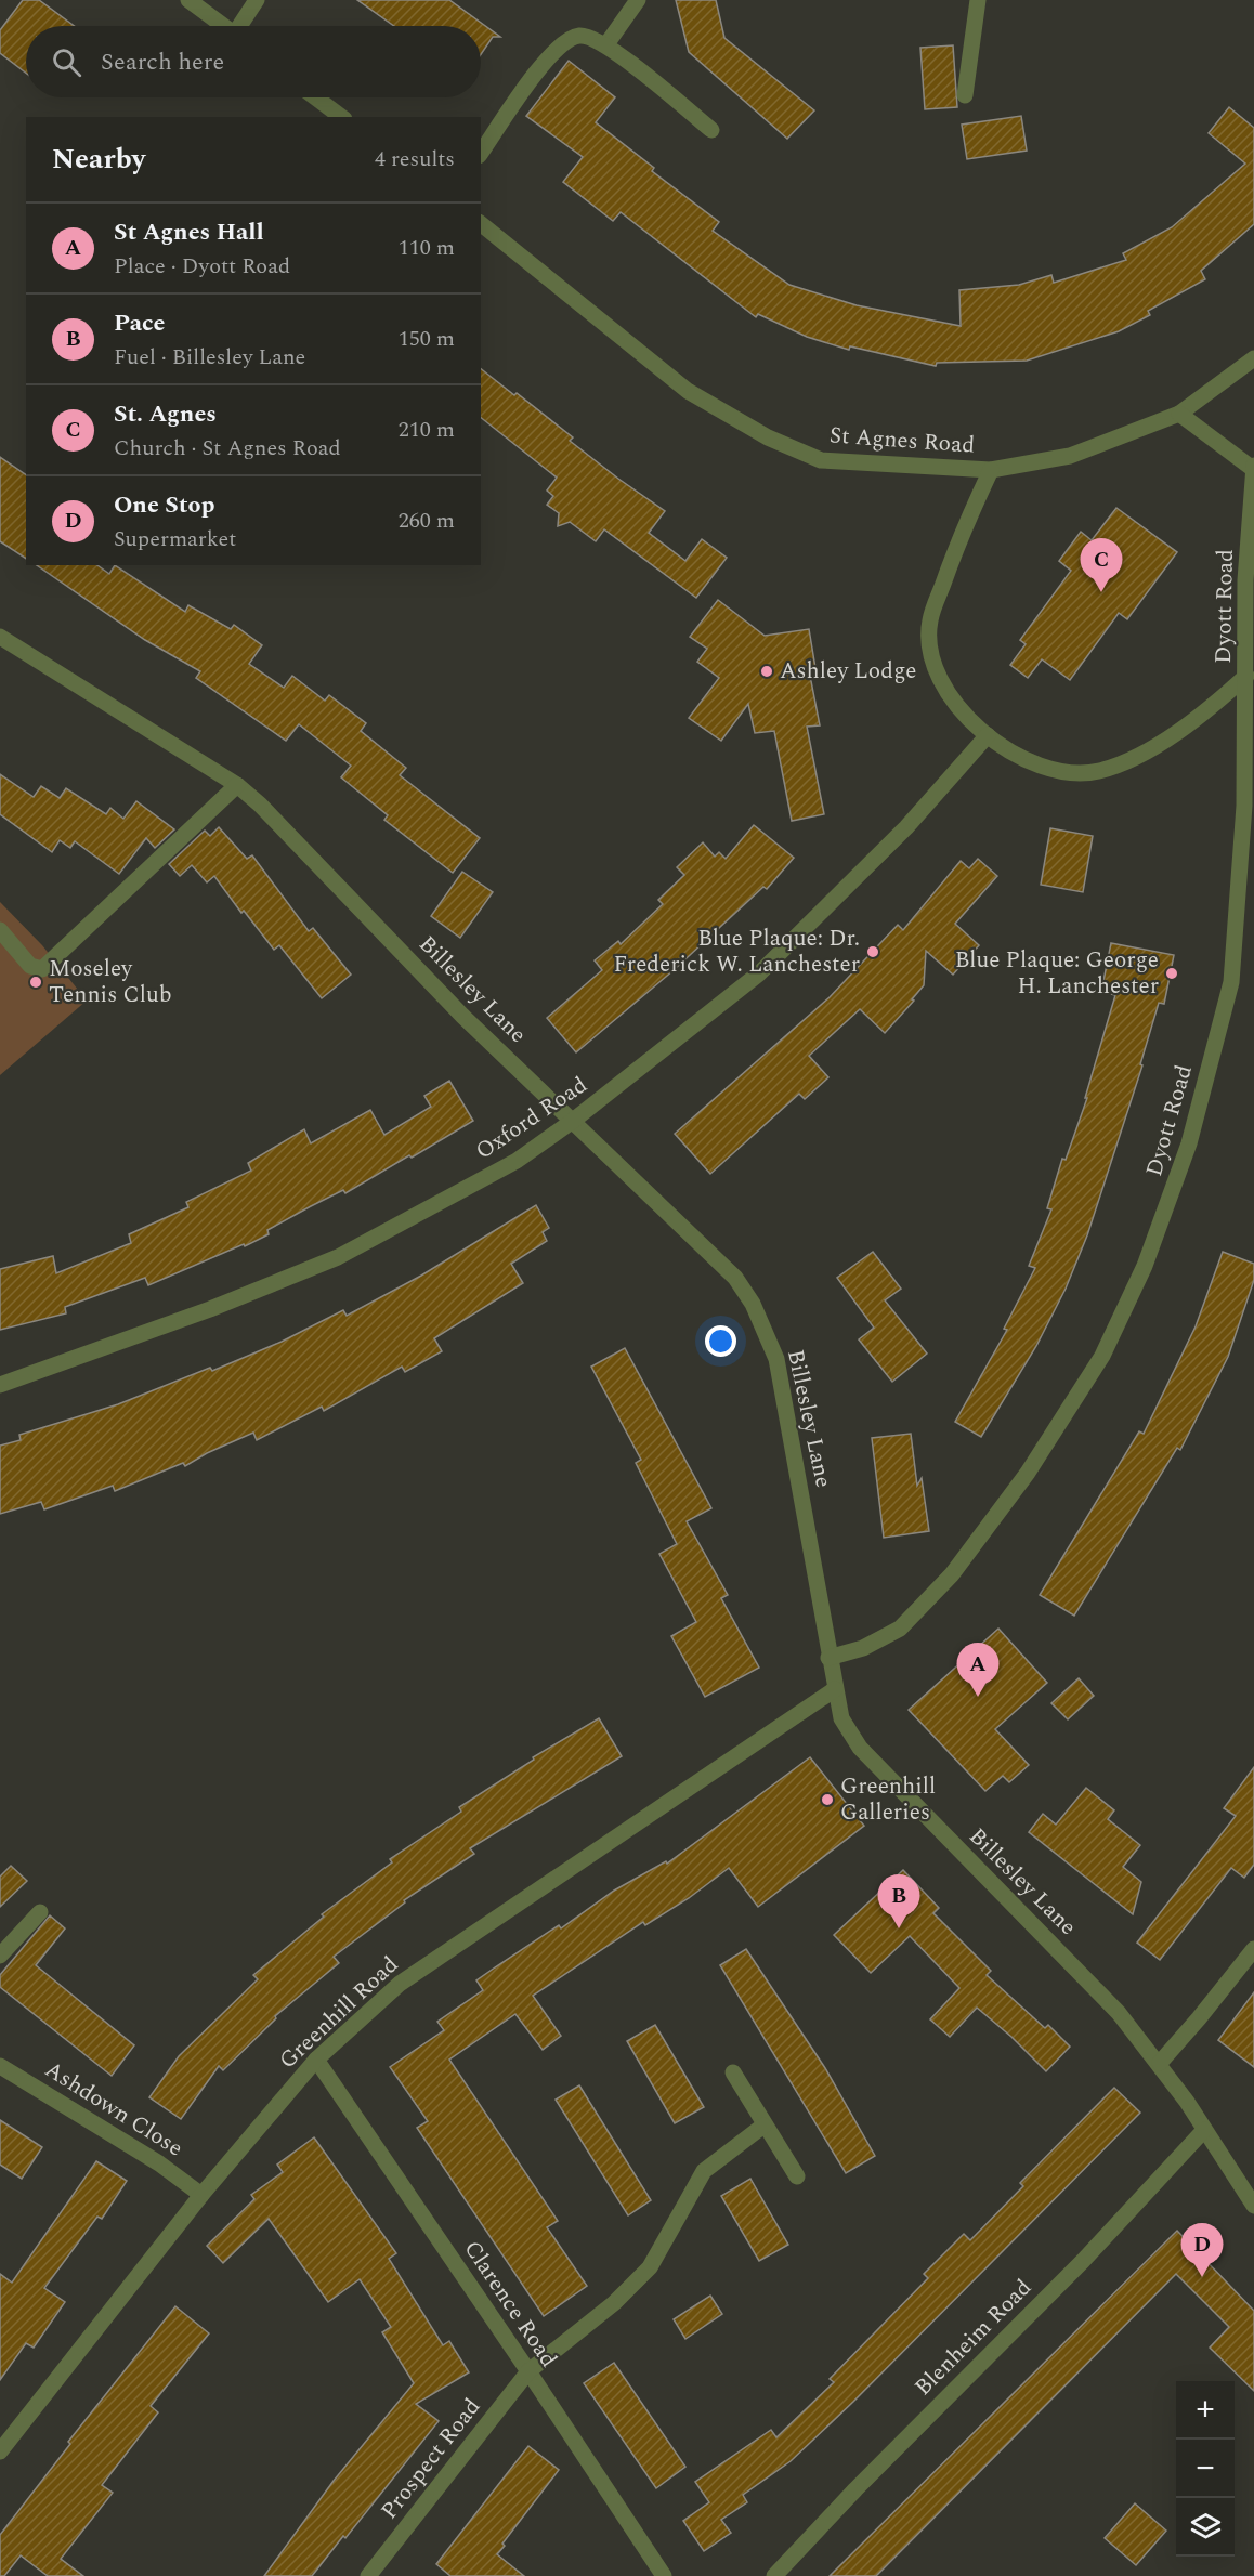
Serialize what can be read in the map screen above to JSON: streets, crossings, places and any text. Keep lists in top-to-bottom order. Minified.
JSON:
{"streets":{"street":["St Agnes Road","Dyott Road","Billesley Lane","Oxford Road","Greenhill Road","Ashdown Close","Clarence Road","Blenheim Road","Prospect Road"]},"crossings":[["Dyott Road","Billesley Lane"],["Billesley Lane","Oxford Road"],["Billesley Lane","Greenhill Road"],["Billesley Lane","Blenheim Road"],["Greenhill Road","Ashdown Close"],["Greenhill Road","Clarence Road"],["Clarence Road","Prospect Road"]],"places":["Ashley Lodge","Blue Plaque: Dr. Frederick W. Lanchester","Blue Plaque: George H. Lanchester","Moseley Tennis Club","Greenhill Galleries"],"page":{"search":"Search here","heading":["Nearby","4 results"],"list":[{"mark":"A","name":"St Agnes Hall","note":"Place · Dyott Road","value":"110 m"},{"mark":"B","name":"Pace","note":"Fuel · Billesley Lane","value":"150 m"},{"mark":"C","name":"St. Agnes","note":"Church · St Agnes Road","value":"210 m"},{"mark":"D","name":"One Stop","note":"Supermarket","value":"260 m"}],"pins":["C","A","B","D"],"map_buttons":["+","−"]}}
